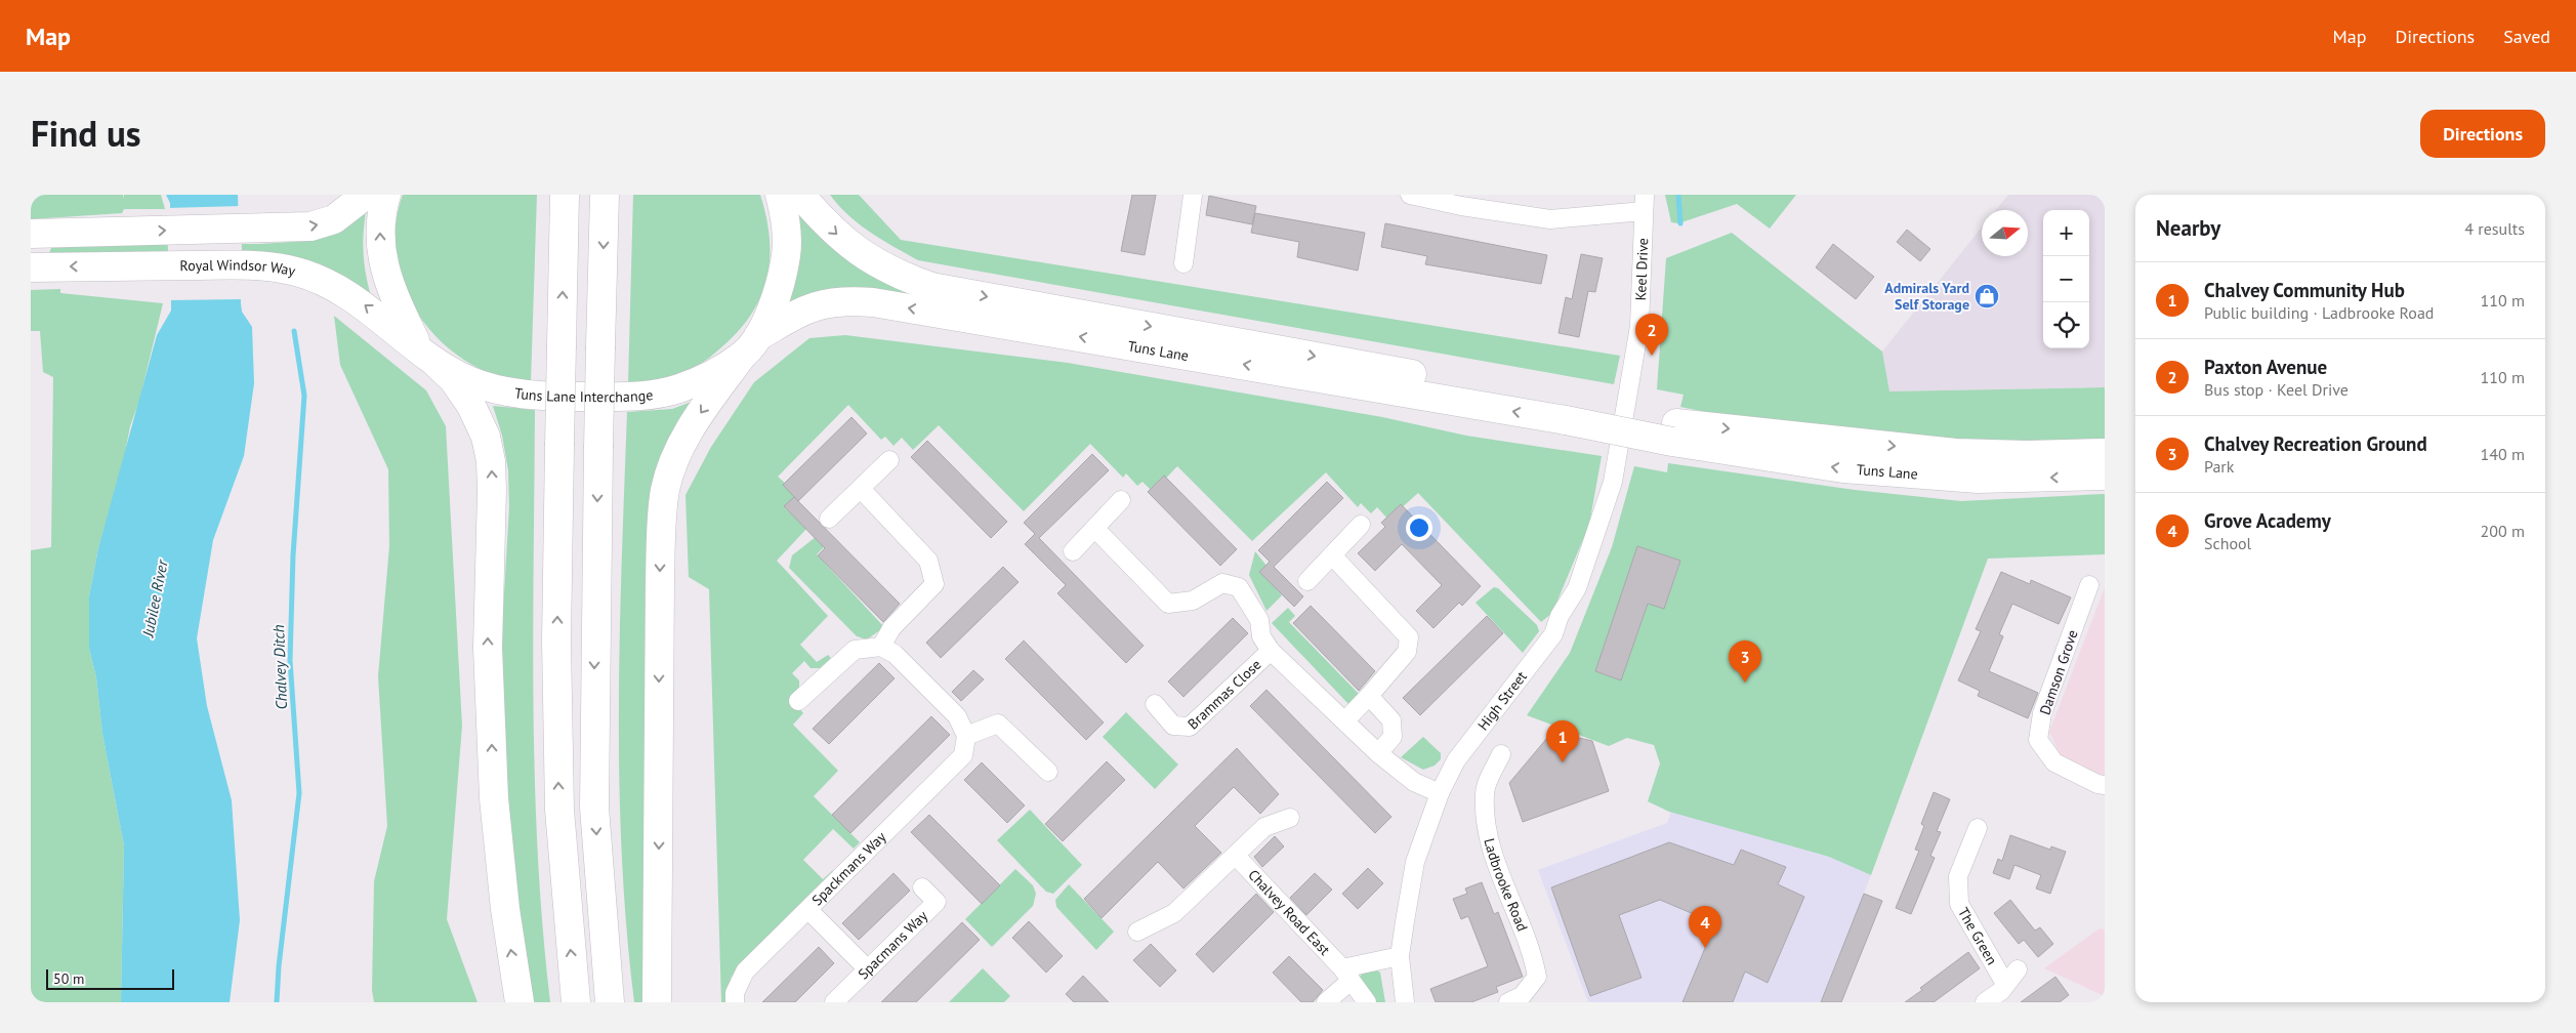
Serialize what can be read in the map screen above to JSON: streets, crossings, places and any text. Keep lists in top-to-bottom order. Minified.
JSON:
{"streets":{"main road":["Royal Windsor Way","Tuns Lane","Tuns Lane Interchange"],"street":["Keel Drive","Damson Grove","Brammas Close","High Street","Spackmans Way","Ladbrooke Road","Chalvey Road East","The Green","Spacmans Way"]},"crossings":[["Royal Windsor Way","Tuns Lane Interchange"],["Keel Drive","High Street"],["Tuns Lane","Tuns Lane Interchange"]],"water":["Jubilee River","Chalvey Ditch"],"places":{"shop":["Admirals Yard Self Storage"]},"scale_bar":"50 m","north":"right","page":{"header":"Map","nav":["Map","Directions","Saved"],"title":"Find us","buttons":"Directions","heading":["Nearby","4 results"],"map_buttons":["+","−"],"list":[{"mark":"1","name":"Chalvey Community Hub","note":"Public building · Ladbrooke Road","value":"110 m"},{"mark":"2","name":"Paxton Avenue","note":"Bus stop · Keel Drive","value":"110 m"},{"mark":"3","name":"Chalvey Recreation Ground","note":"Park","value":"140 m"},{"mark":"4","name":"Grove Academy","note":"School","value":"200 m"}],"pins":["2","3","1","4"],"scale":"50 m"}}
